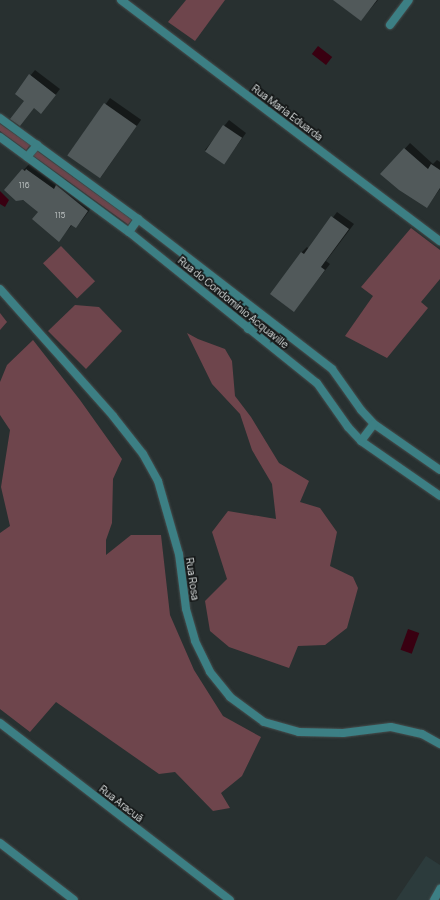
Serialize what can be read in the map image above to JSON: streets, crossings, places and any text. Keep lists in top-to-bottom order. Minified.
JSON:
{"streets":{"street":["Rua Maria Eduarda","Rua do Condomínio Acquaville","Rua Rosa","Rua Aracuã"]},"house_numbers":["116","115"]}
